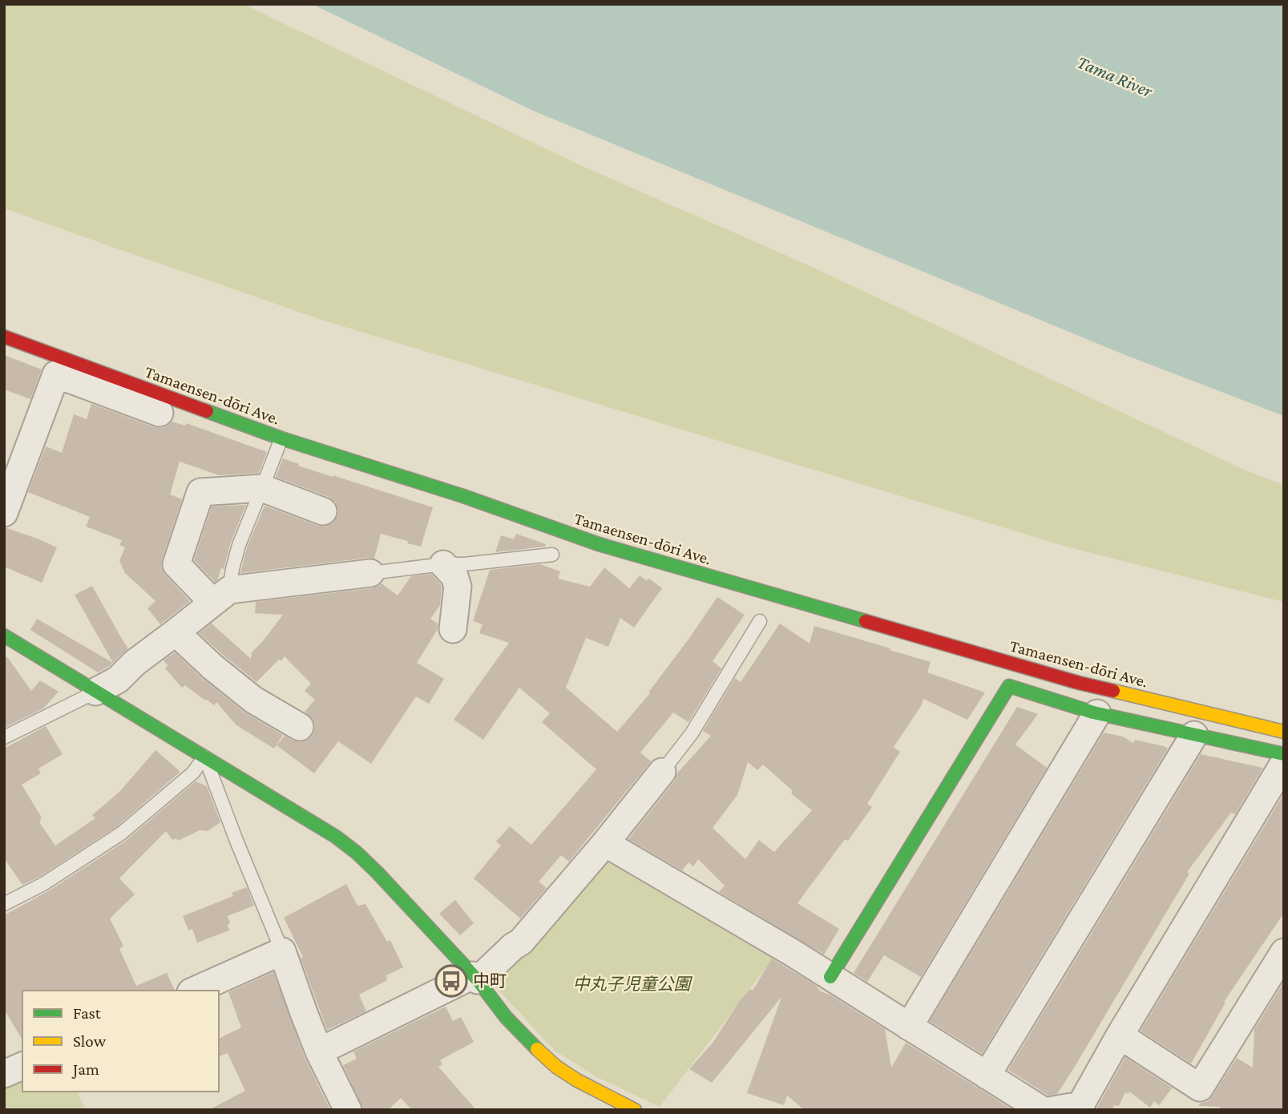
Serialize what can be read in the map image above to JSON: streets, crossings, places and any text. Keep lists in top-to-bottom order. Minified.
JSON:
{"streets":{"street":["Tamaensen-dōri Ave."]},"water":["Tama River"],"parks":["中丸子児童公園"],"places":{"bus stop":["中町"]},"legend":["Fast","Slow","Jam"]}
